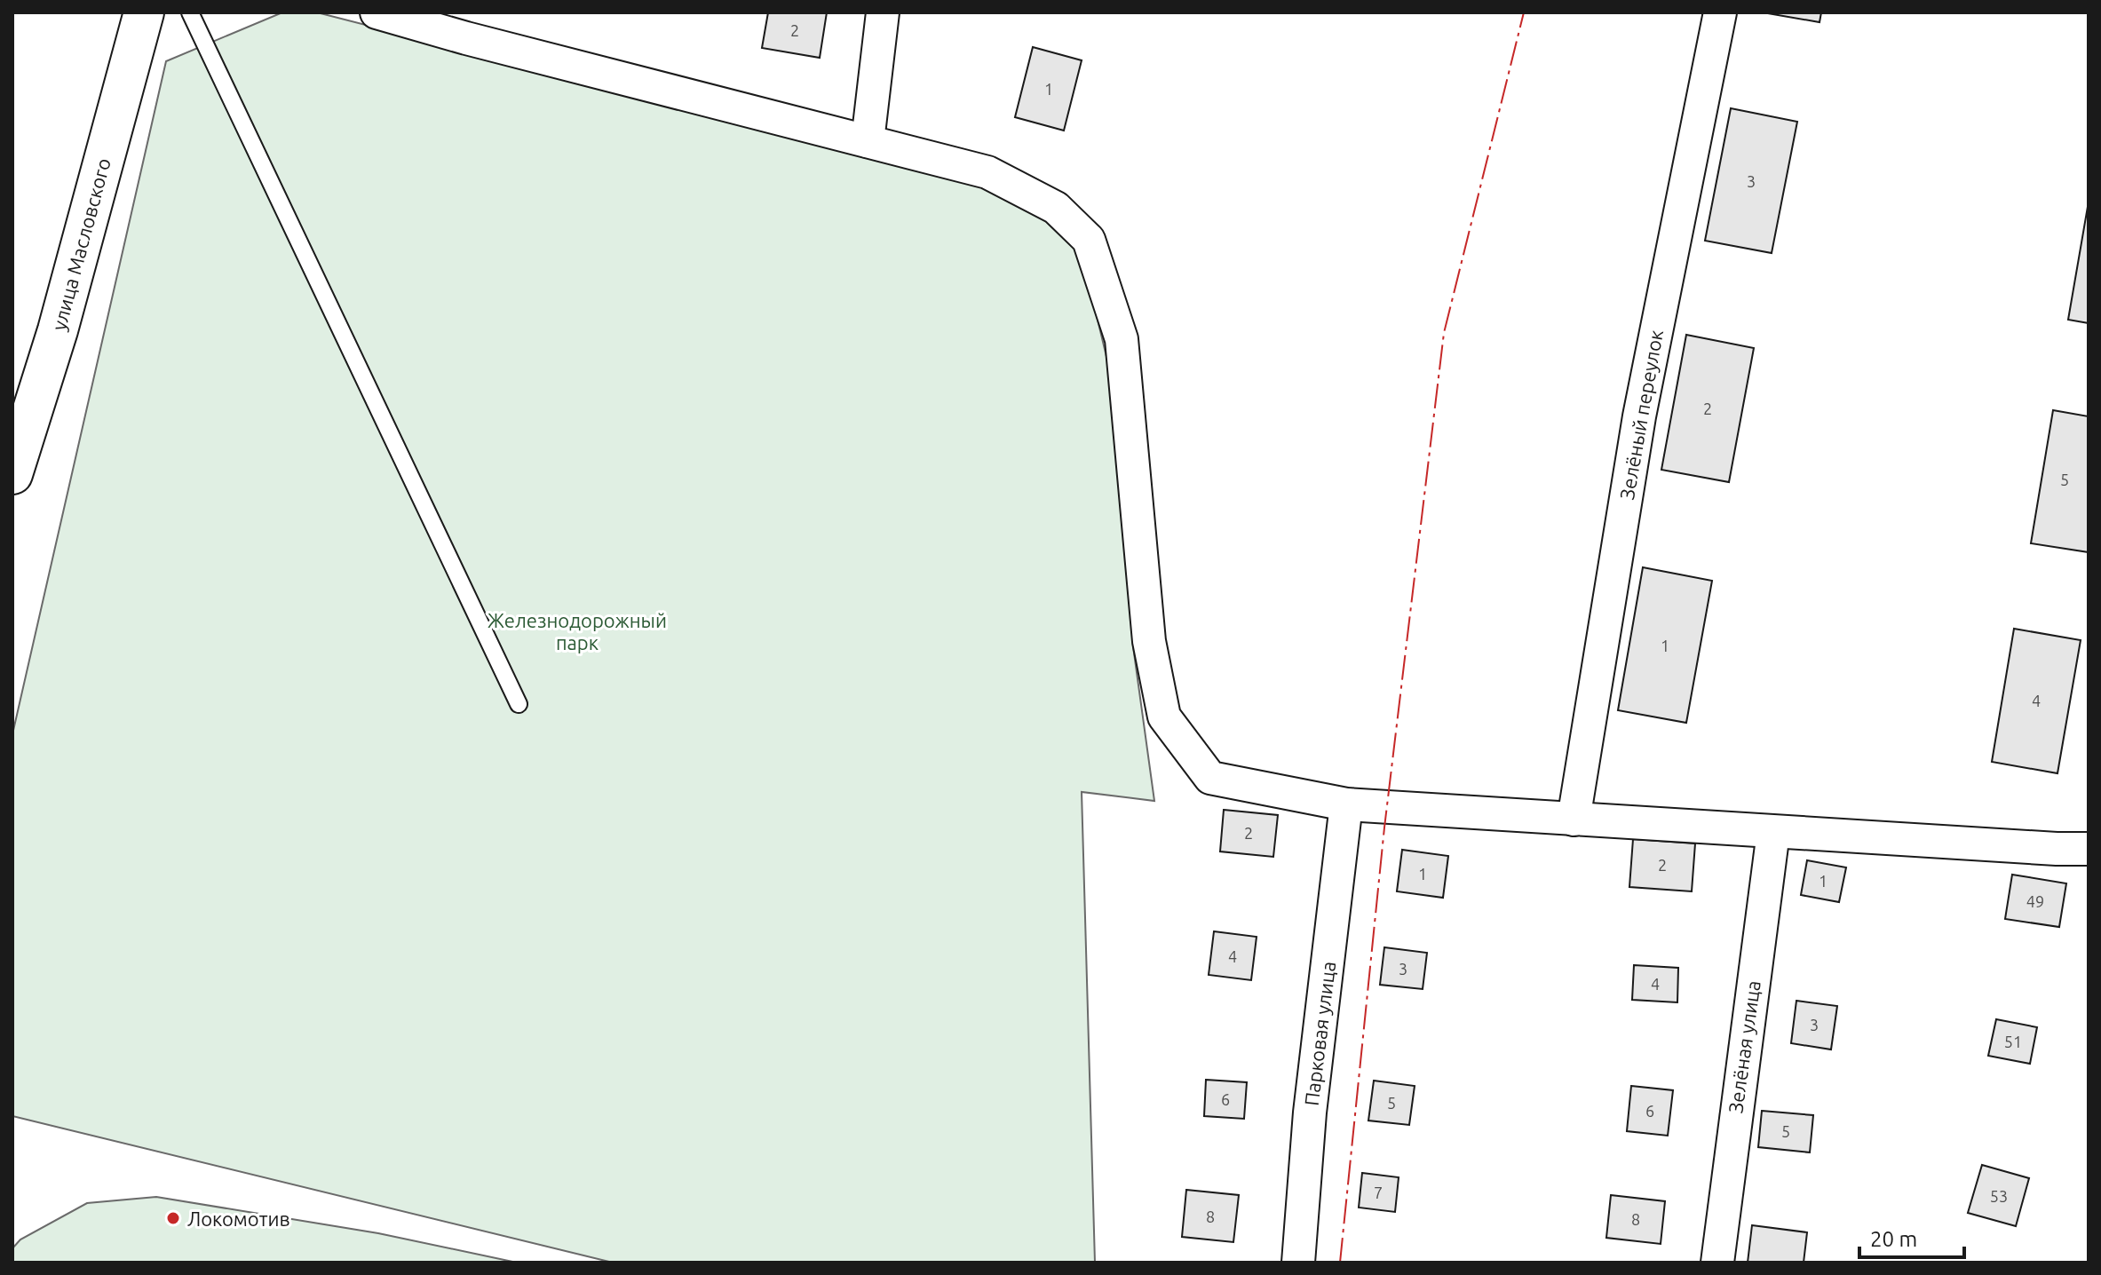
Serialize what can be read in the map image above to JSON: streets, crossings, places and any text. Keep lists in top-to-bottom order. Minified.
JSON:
{"streets":{"street":["улица Масловского","Зелёный переулок","Парковая улица","Зелёная улица"]},"parks":["Железнодорожный парк"],"places":["Локомотив"],"house_numbers":["2","1","3","2","5","1","4","2","2","1","1","49","4","3","4","3","51","6","5","6","5","7","53","8","8"],"scale_bar":"20 m"}
